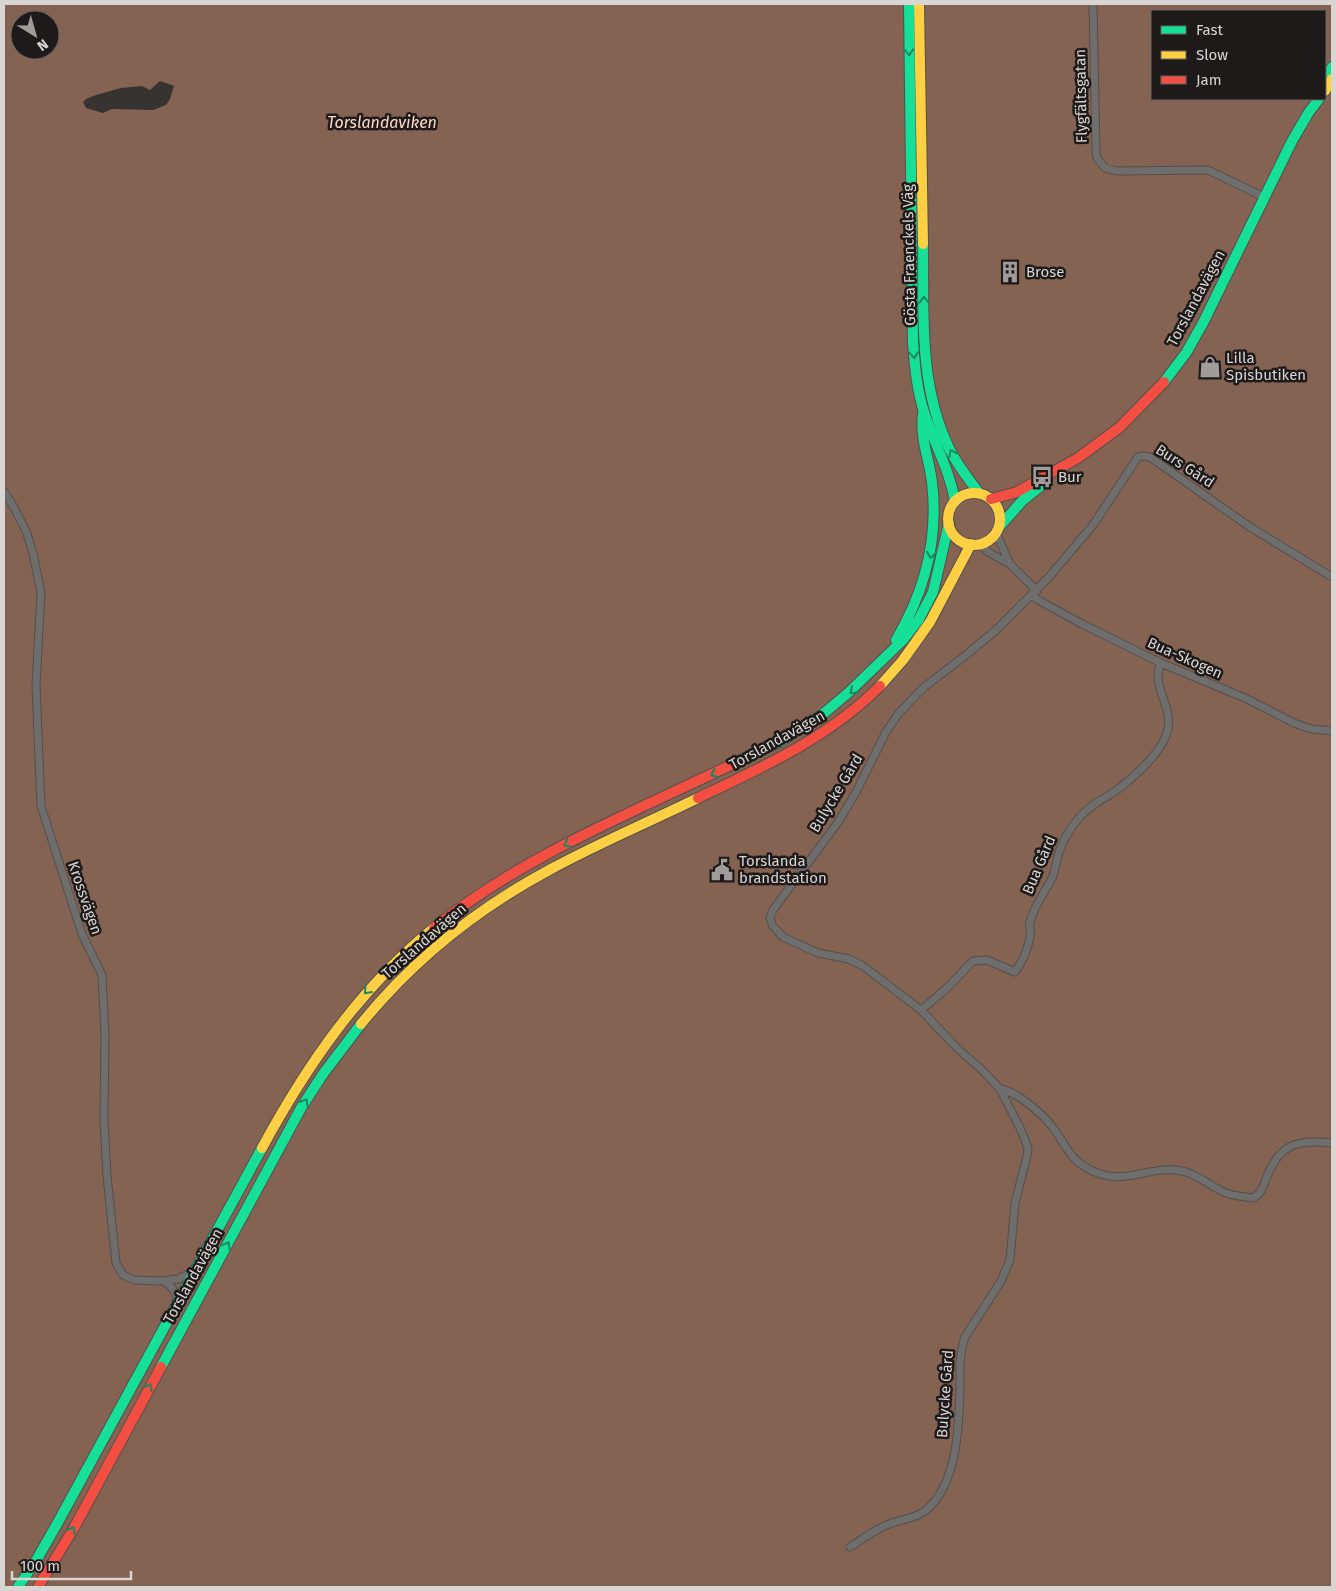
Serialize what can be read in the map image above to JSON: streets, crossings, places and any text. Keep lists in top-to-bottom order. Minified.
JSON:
{"streets":{"main road":["Gösta Fraenckels Väg","Torslandavägen"],"street":["Flygfältsgatan","Burs Gård","Bua-Skogen","Bulycke Gård","Bua Gård","Krossvägen"]},"crossings":[["Flygfältsgatan","Torslandavägen"],["Gösta Fraenckels Väg","Torslandavägen"],["Torslandavägen","Krossvägen"],["Burs Gård","Bua-Skogen"],["Burs Gård","Bulycke Gård"],["Bua-Skogen","Bulycke Gård"],["Bua-Skogen","Bua Gård"],["Bulycke Gård","Bua Gård"]],"water":["Torslandaviken"],"places":{"building":["Brose"],"shop":["Lilla Spisbutiken"],"bus stop":["Bur"],"public building":["Torslanda brandstation"]},"legend":["Fast","Slow","Jam"],"scale_bar":"100 m","north":"bottom right"}
